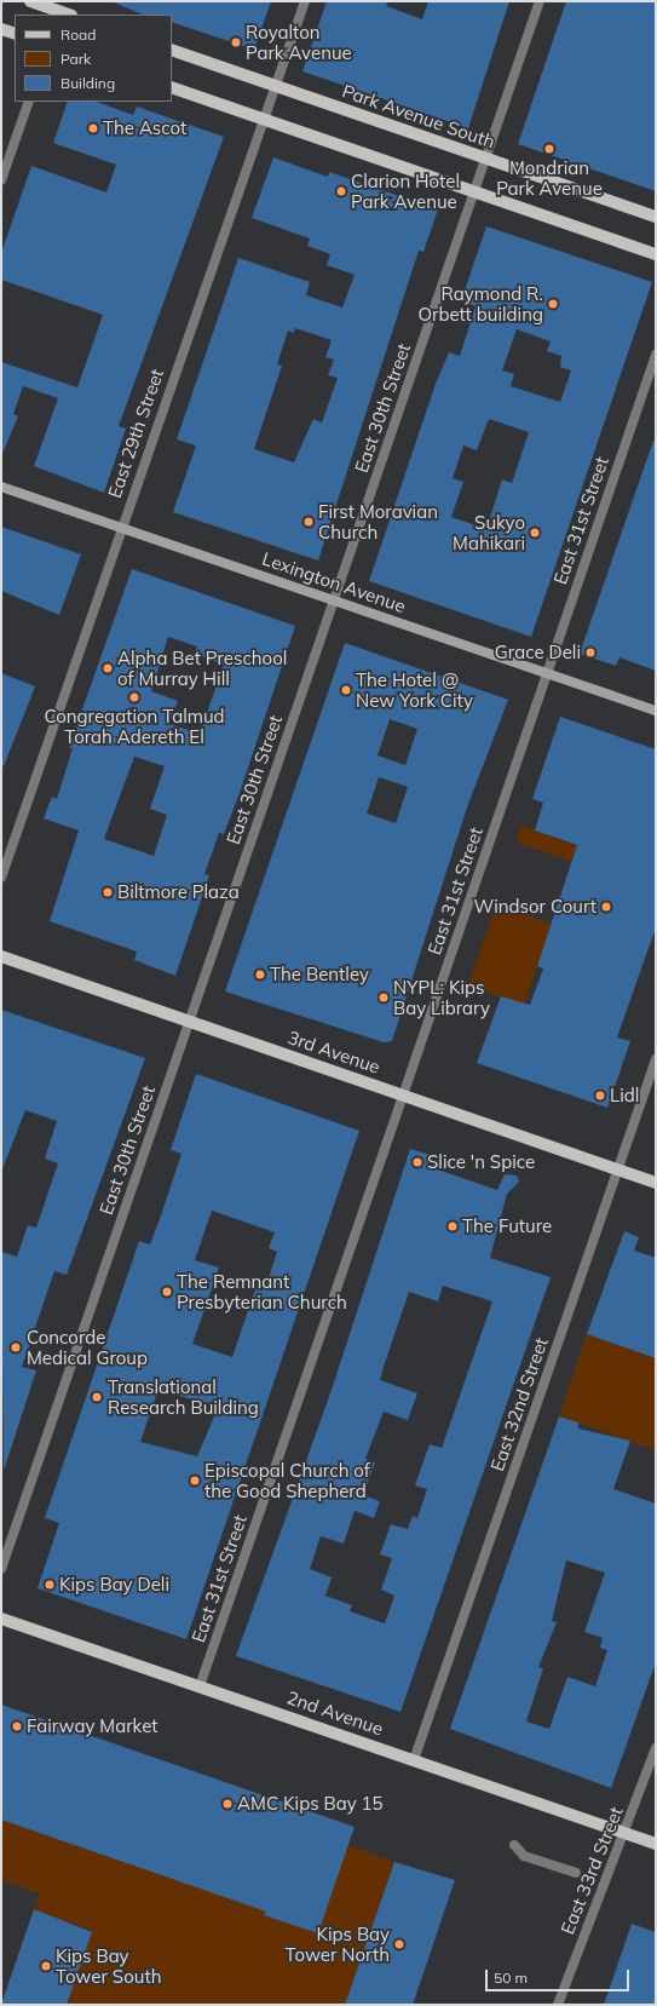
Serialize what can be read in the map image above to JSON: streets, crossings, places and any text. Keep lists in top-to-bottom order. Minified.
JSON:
{"streets":{"main road":["Park Avenue South","Lexington Avenue","3rd Avenue","2nd Avenue"],"street":["East 30th Street","East 29th Street","East 31st Street","East 32nd Street","East 33rd Street"]},"crossings":[["Park Avenue South","East 30th Street"],["Park Avenue South","East 29th Street"],["East 30th Street","Lexington Avenue"],["East 30th Street","3rd Avenue"],["East 29th Street","Lexington Avenue"],["East 31st Street","Lexington Avenue"],["East 31st Street","3rd Avenue"],["East 31st Street","2nd Avenue"],["3rd Avenue","East 32nd Street"],["East 32nd Street","2nd Avenue"],["2nd Avenue","East 33rd Street"]],"places":["Royalton Park Avenue","The Ascot","Mondrian Park Avenue","Clarion Hotel Park Avenue","Raymond R. Orbett building","First Moravian Church","Sukyo Mahikari","Grace Deli","Alpha Bet Preschool of Murray Hill","The Hotel @ New York City","Congregation Talmud Torah Adereth El","Biltmore Plaza","Windsor Court","The Bentley","NYPL: Kips Bay Library","Lidl","Slice 'n Spice","The Future","The Remnant Presbyterian Church","Concorde Medical Group","Translational Research Building","Episcopal Church of the Good Shepherd","Kips Bay Deli","Fairway Market","AMC Kips Bay 15","Kips Bay Tower North","Kips Bay Tower South"],"legend":["Road","Park","Building"],"scale_bar":"50 m"}
